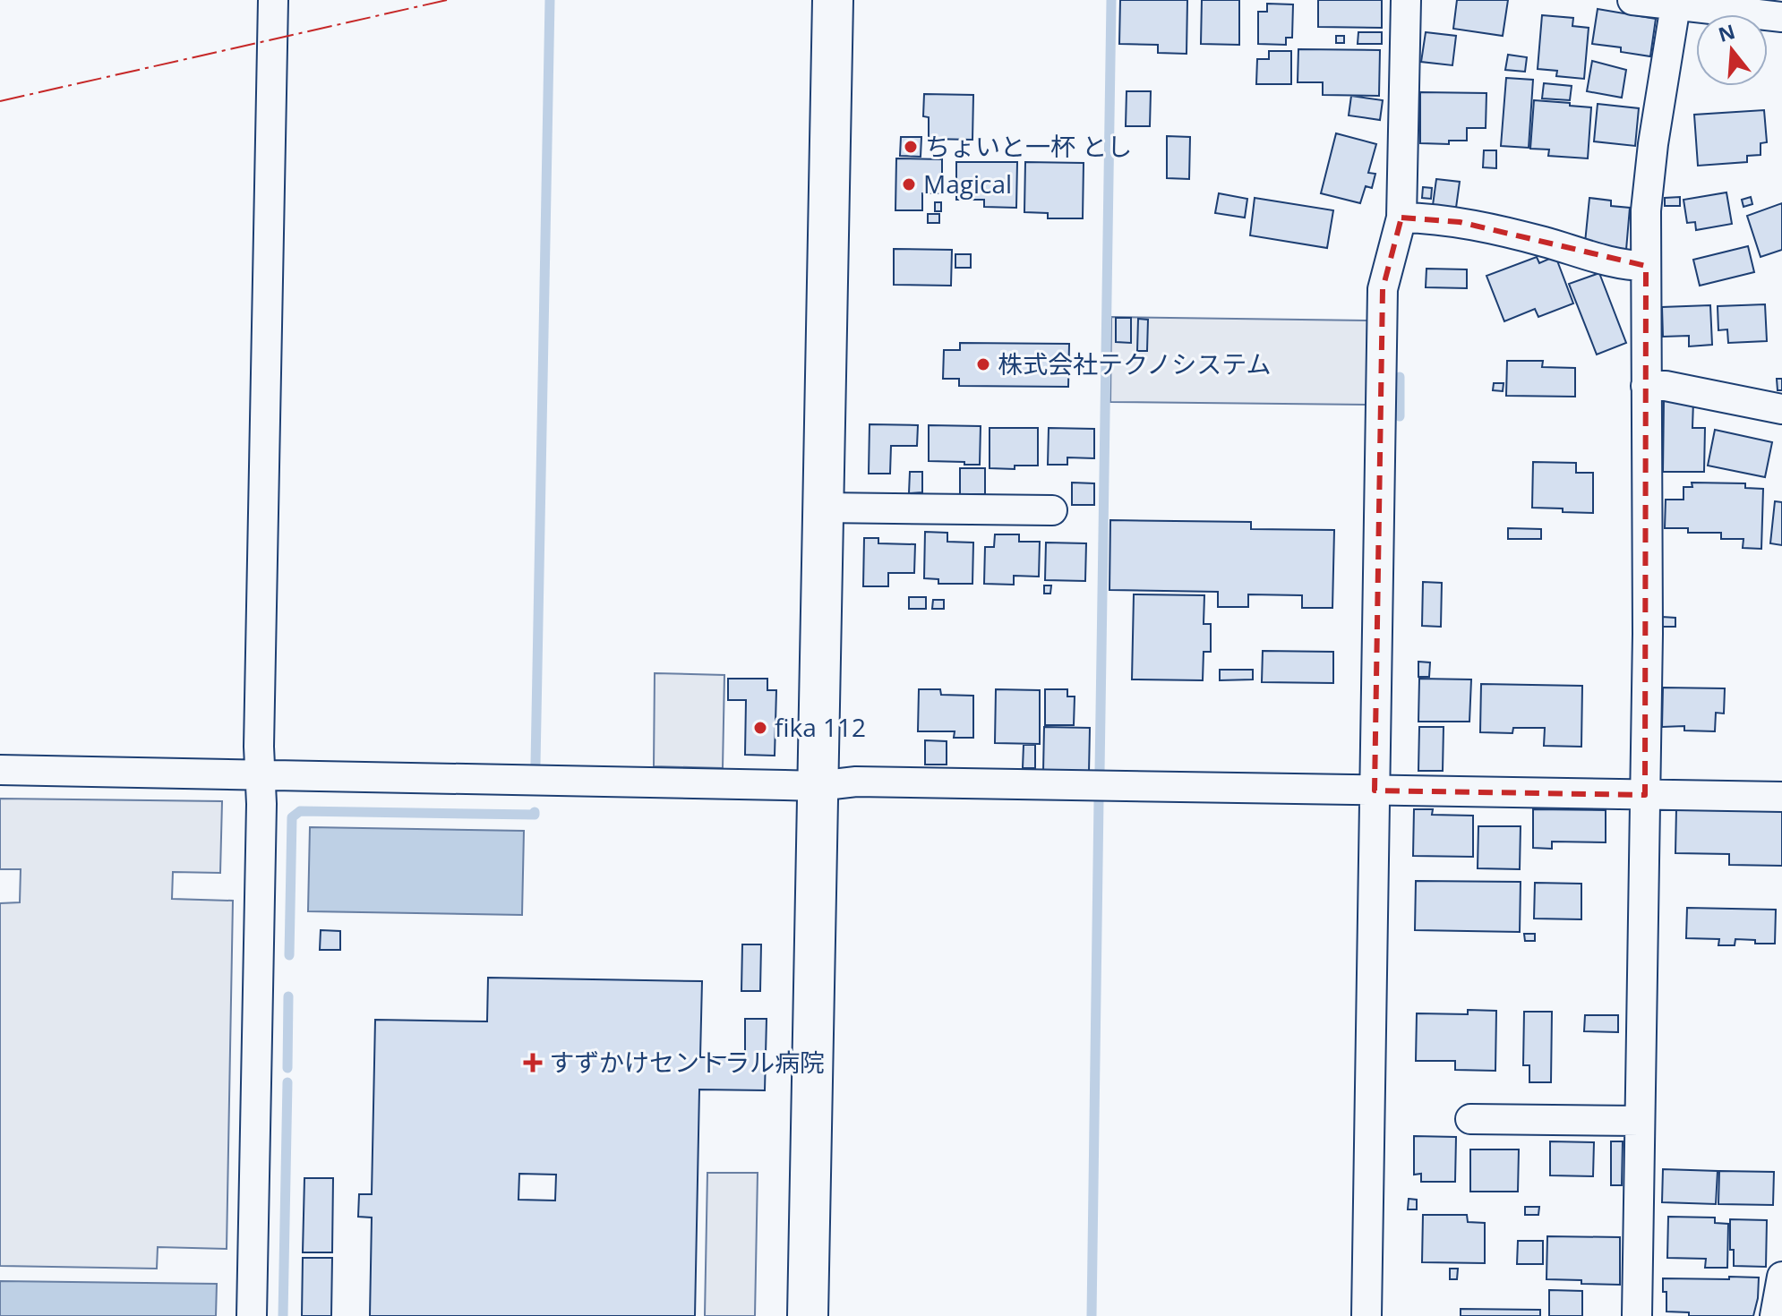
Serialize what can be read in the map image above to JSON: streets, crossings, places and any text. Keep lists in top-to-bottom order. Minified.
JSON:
{"places":{"other":["ちょいと一杯 とし","Magical","株式会社テクノシステム","fika 112"],"health":["すずかけセントラル病院"]},"north":"top"}
